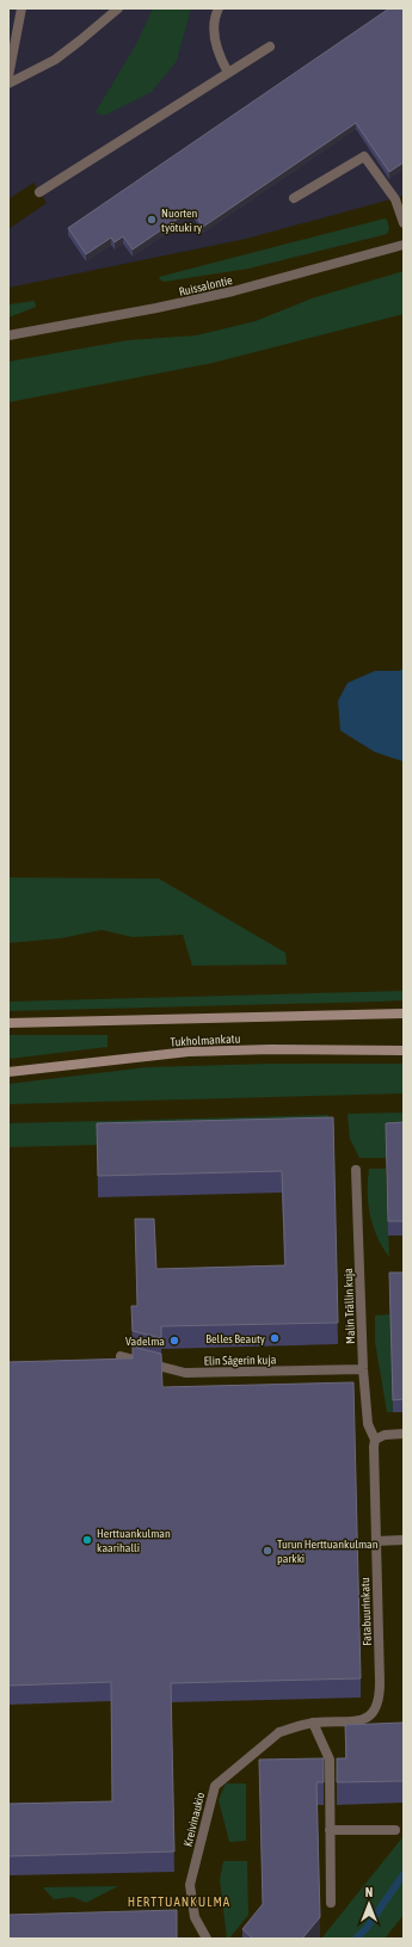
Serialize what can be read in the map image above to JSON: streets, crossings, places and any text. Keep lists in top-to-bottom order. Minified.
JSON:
{"streets":{"main road":["Tukholmankatu"],"street":["Ruissalontie","Malin Trällin kuja","Elin Sågerin kuja","Fatabuurinkatu","Kreivinaukio"]},"crossings":[["Malin Trällin kuja","Elin Sågerin kuja"],["Malin Trällin kuja","Fatabuurinkatu"],["Fatabuurinkatu","Kreivinaukio"]],"districts":["HERTTUANKULMA"],"places":["Nuorten työtuki ry","Belles Beauty","Vadelma","Herttuankulman kaarihalli","Turun Herttuankulman parkki"],"north":"top"}
